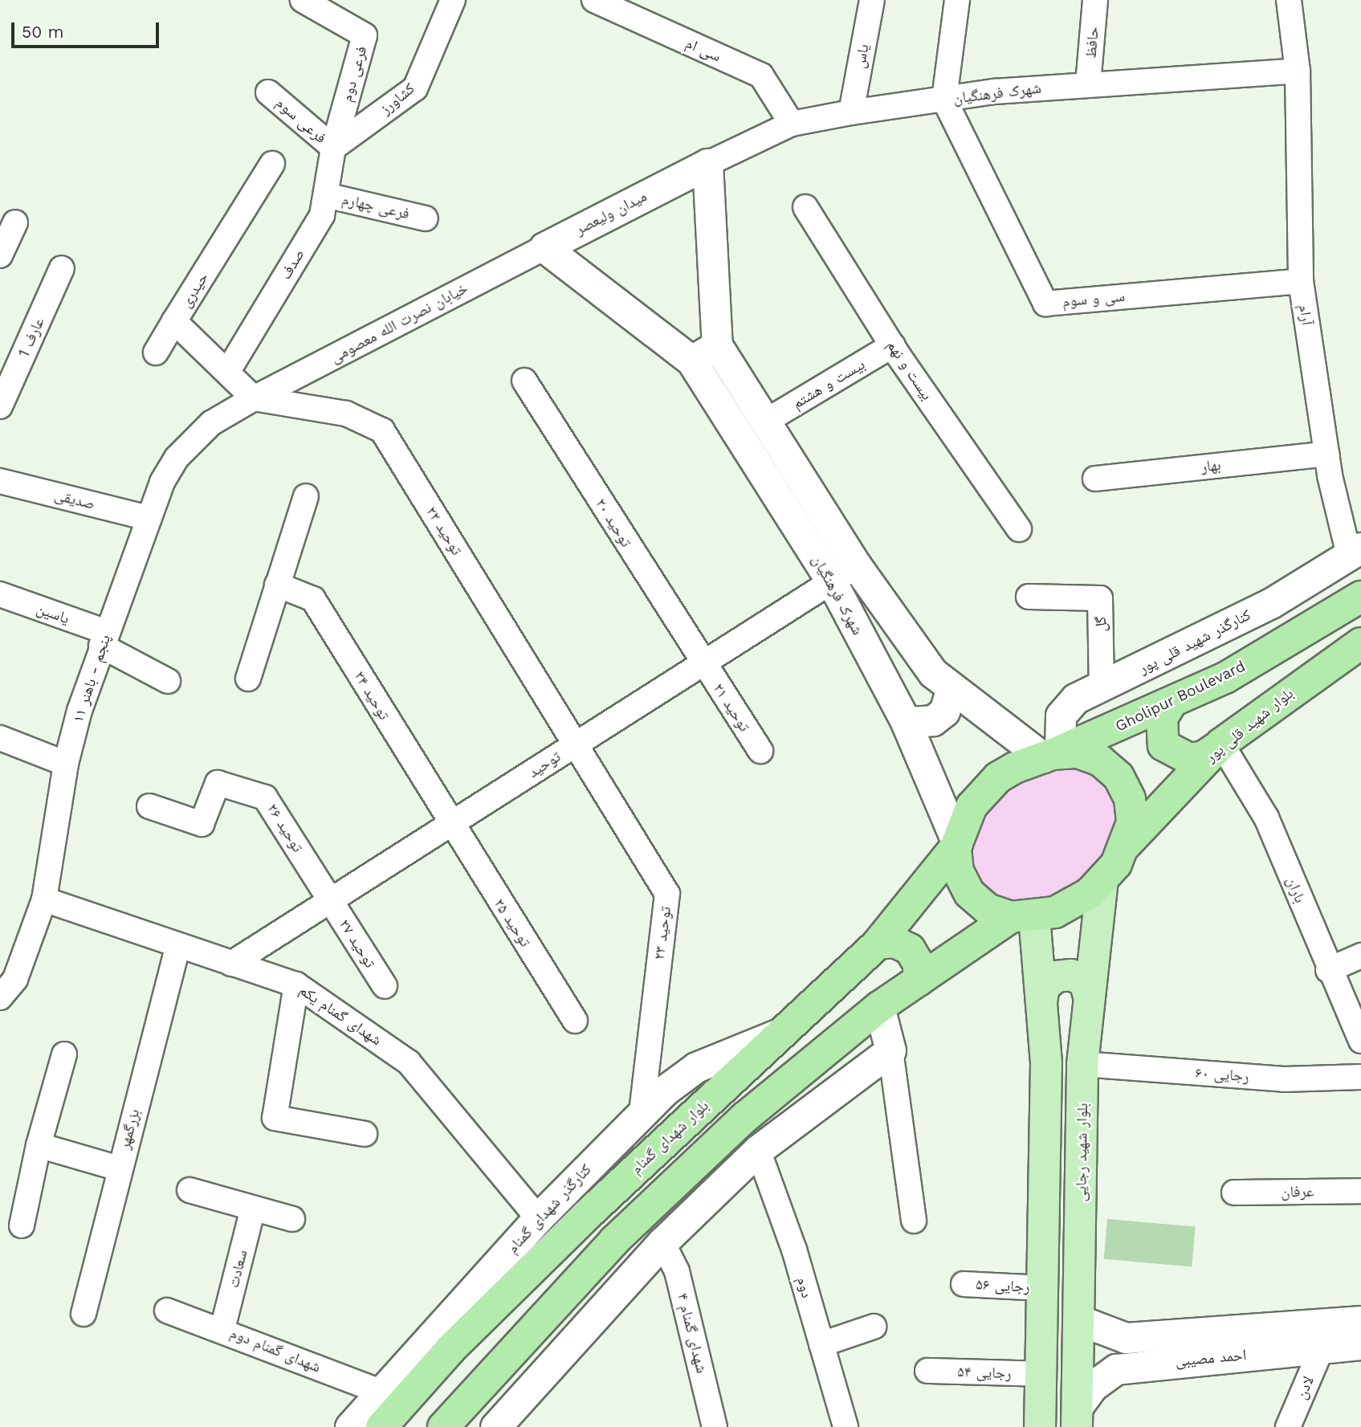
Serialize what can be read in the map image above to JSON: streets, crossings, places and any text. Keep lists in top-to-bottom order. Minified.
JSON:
{"streets":{"highway":["Gholipur Boulevard","بلوار شهید قلی پور","بلوار شهدای گمنام"],"main road":["بلوار شهید رجایی"],"street":["حافظ","سی ام","یاس","فرعی دوم","شهرک فرهنگیان","کشاورز","فرعی سوم","فرعی چهارم","میدان ولیعصر","صدف","حیدری","سی و سوم","آرام","خیابان نصرت الله معصومی","عارف 1","بیست و نهم","بیست و هشتم","بهار","صدیقی","توحید ۲۰","توحید ۲۲","یاسین","گل","کنارگذر شهید قلی پور","پنجم - باهنر ۱۱","توحید ۲۴","توحید ۲۱","توحید","توحید ۲۶","باران","توحید ۲۵","توحید ۲۳","توحید ۲۷","شهدای گمنام یکم","رجایی ۶۰","بزرگمهر","عرفان","کنارگذر شهدای گمنام","سعادت","رجایی ۵۶","دوم","شهدای گمنام ۴","شهدای گمنام دوم","احمد مصیبی","رجایی ۵۴","لادن"]},"crossings":[["حافظ","شهرک فرهنگیان"],["سی ام","شهرک فرهنگیان"],["یاس","شهرک فرهنگیان"],["فرعی دوم","کشاورز"],["فرعی دوم","فرعی سوم"],["فرعی دوم","صدف"],["شهرک فرهنگیان","میدان ولیعصر"],["شهرک فرهنگیان","سی و سوم"],["شهرک فرهنگیان","آرام"],["شهرک فرهنگیان","بیست و هشتم"],["شهرک فرهنگیان","کنارگذر شهید قلی پور"],["شهرک فرهنگیان","Gholipur Boulevard"],["شهرک فرهنگیان","بلوار شهید قلی پور"],["شهرک فرهنگیان","توحید"],["شهرک فرهنگیان","بلوار شهدای گمنام"],["شهرک فرهنگیان","بلوار شهید رجایی"],["کشاورز","فرعی سوم"],["کشاورز","صدف"],["فرعی سوم","صدف"],["فرعی چهارم","صدف"],["میدان ولیعصر","خیابان نصرت الله معصومی"],["صدف","حیدری"],["حیدری","خیابان نصرت الله معصومی"],["حیدری","توحید ۲۲"],["حیدری","پنجم - باهنر ۱۱"],["سی و سوم","آرام"],["آرام","بهار"],["آرام","کنارگذر شهید قلی پور"],["خیابان نصرت الله معصومی","توحید ۲۲"],["خیابان نصرت الله معصومی","پنجم - باهنر ۱۱"],["بیست و نهم","بیست و هشتم"],["صدیقی","پنجم - باهنر ۱۱"],["توحید ۲۰","توحید ۲۱"],["توحید ۲۰","توحید"],["توحید ۲۲","پنجم - باهنر ۱۱"],["توحید ۲۲","توحید"],["توحید ۲۲","توحید ۲۳"],["یاسین","پنجم - باهنر ۱۱"],["گل","کنارگذر شهید قلی پور"],["کنارگذر شهید قلی پور","Gholipur Boulevard"],["کنارگذر شهید قلی پور","بلوار شهید قلی پور"],["کنارگذر شهید قلی پور","بلوار شهدای گمنام"],["کنارگذر شهید قلی پور","بلوار شهید رجایی"],["پنجم - باهنر ۱۱","شهدای گمنام یکم"],["توحید ۲۴","توحید"],["توحید ۲۴","توحید ۲۵"],["Gholipur Boulevard","بلوار شهید قلی پور"],["Gholipur Boulevard","بلوار شهدای گمنام"],["Gholipur Boulevard","بلوار شهید رجایی"],["توحید ۲۱","توحید"],["بلوار شهید قلی پور","باران"],["بلوار شهید قلی پور","بلوار شهدای گمنام"],["بلوار شهید قلی پور","بلوار شهید رجایی"],["توحید","توحید ۲۶"],["توحید","توحید ۲۵"],["توحید","توحید ۲۳"],["توحید","توحید ۲۷"],["توحید","شهدای گمنام یکم"],["توحید ۲۶","توحید ۲۷"],["توحید ۲۳","کنارگذر شهدای گمنام"],["شهدای گمنام یکم","بزرگمهر"],["شهدای گمنام یکم","کنارگذر شهدای گمنام"],["رجایی ۶۰","بلوار شهید رجایی"],["بلوار شهدای گمنام","بلوار شهید رجایی"],["بلوار شهدای گمنام","کنارگذر شهدای گمنام"],["بلوار شهید رجایی","احمد مصیبی"],["کنارگذر شهدای گمنام","شهدای گمنام دوم"],["سعادت","شهدای گمنام دوم"],["احمد مصیبی","لادن"]],"scale_bar":"50 m"}
